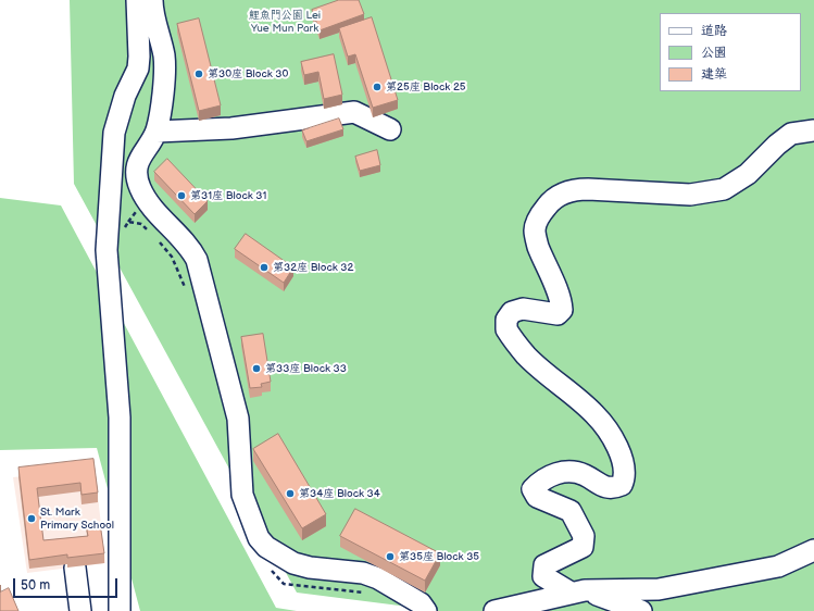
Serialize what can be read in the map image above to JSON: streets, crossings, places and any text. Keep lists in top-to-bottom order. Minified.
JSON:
{"parks":["鯉魚門公園 Lei Yue Mun Park"],"places":["第30座 Block 30","第25座 Block 25","第31座 Block 31","第32座 Block 32","第33座 Block 33","第34座 Block 34","St. Mark Primary School","第35座 Block 35"],"legend":["道路","公園","建築"],"scale_bar":"50 m"}
